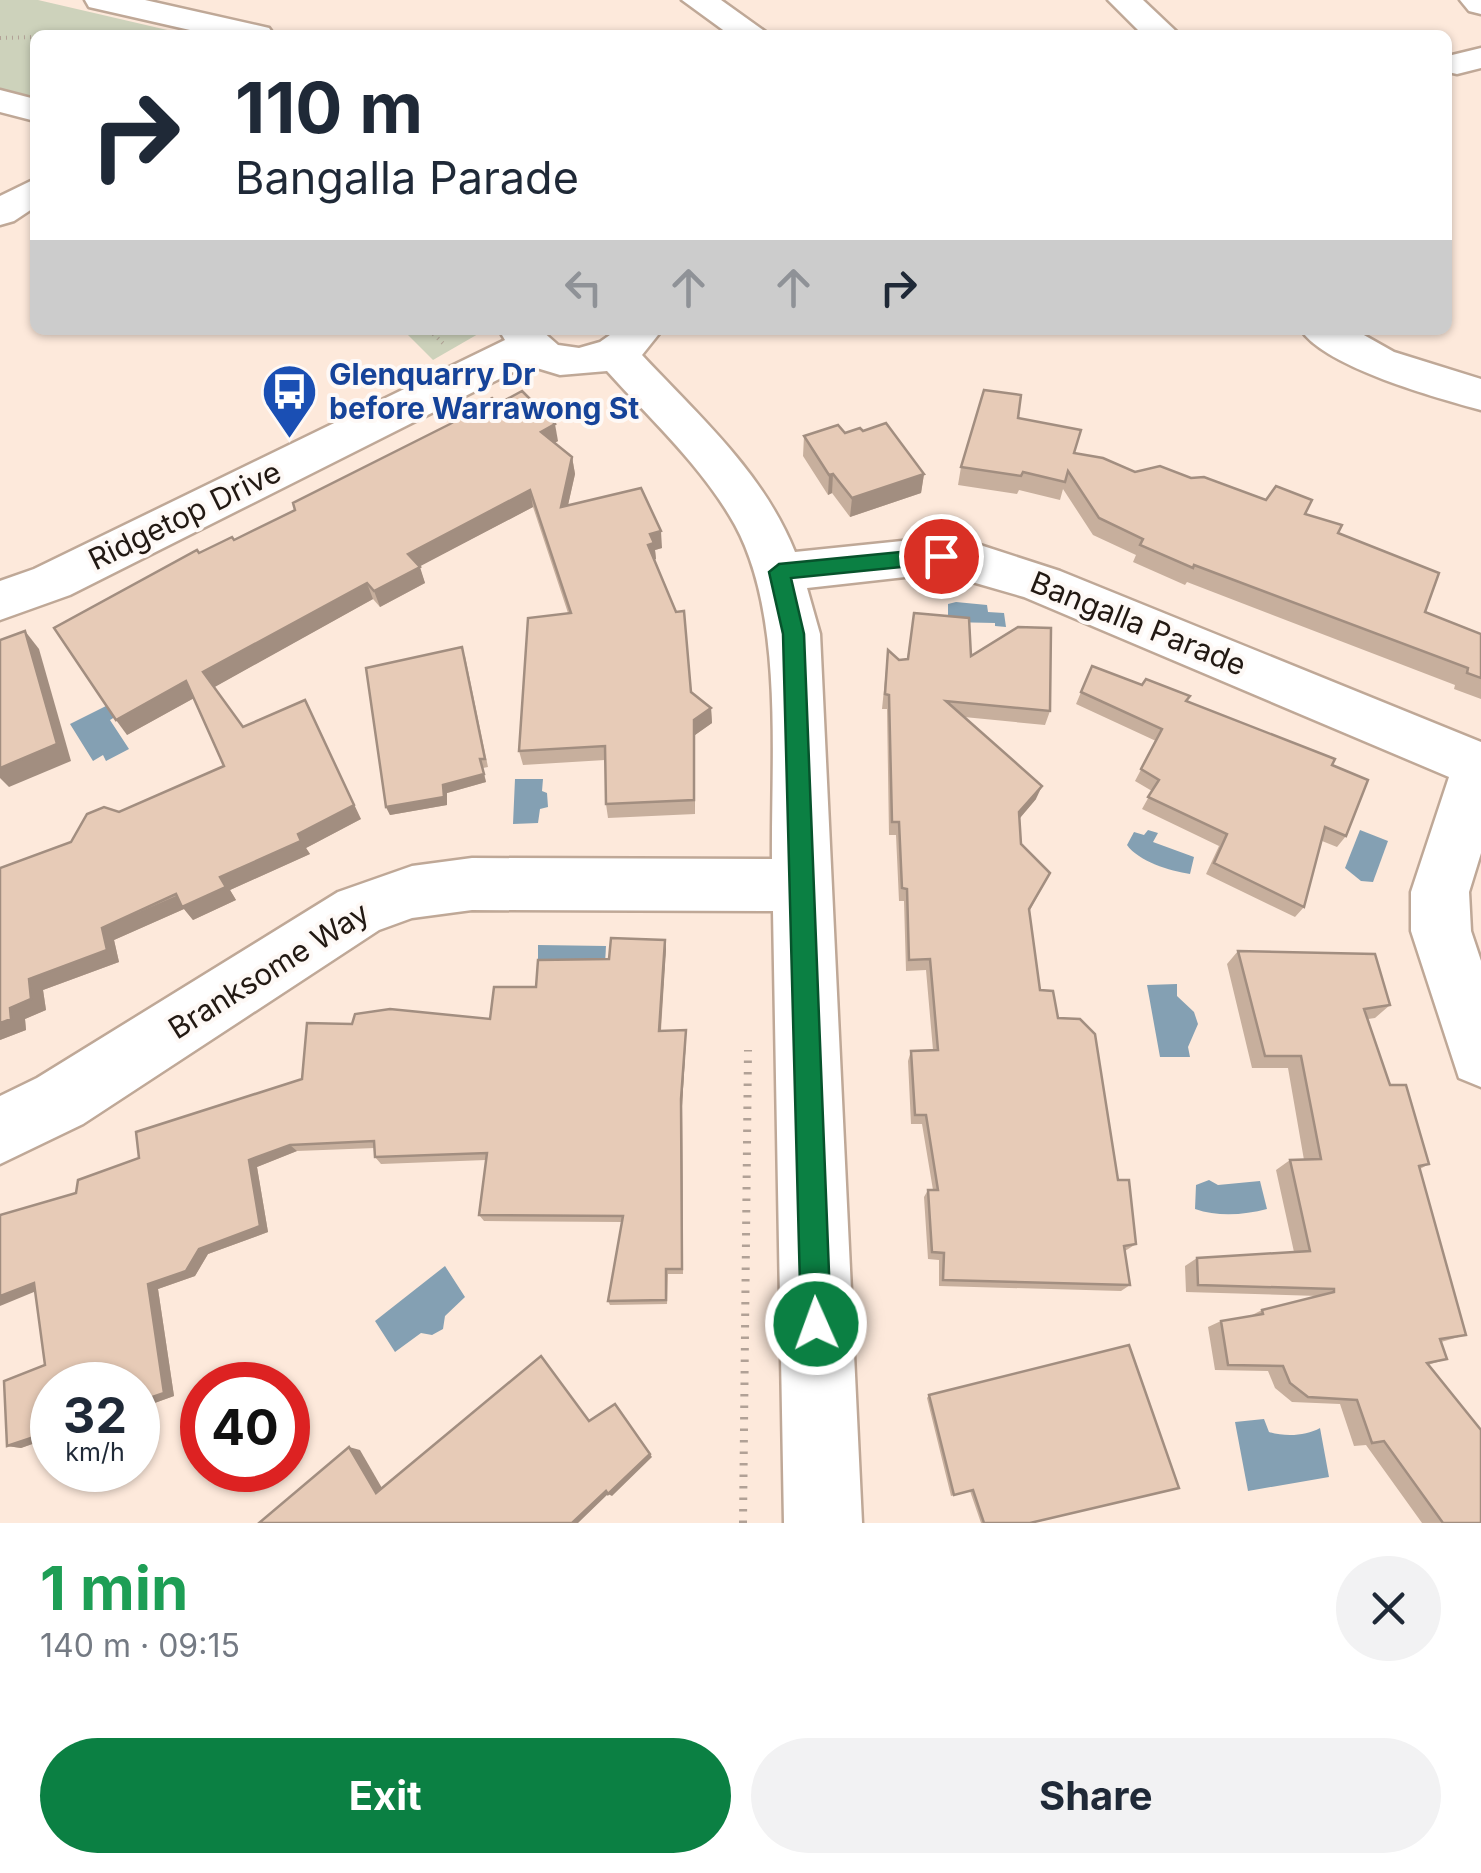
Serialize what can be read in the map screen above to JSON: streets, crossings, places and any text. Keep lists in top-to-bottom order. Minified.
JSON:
{"streets":{"street":["Ridgetop Drive","Bangalla Parade","Branksome Way"]},"places":{"bus stop":["Glenquarry Dr before Warrawong St"]},"page":{"turn":["110 m","Bangalla Parade"],"speed":"32 km/h","limit":"40","heading":["1 min","140 m · 09:15"],"buttons":["Exit","Share"]}}
